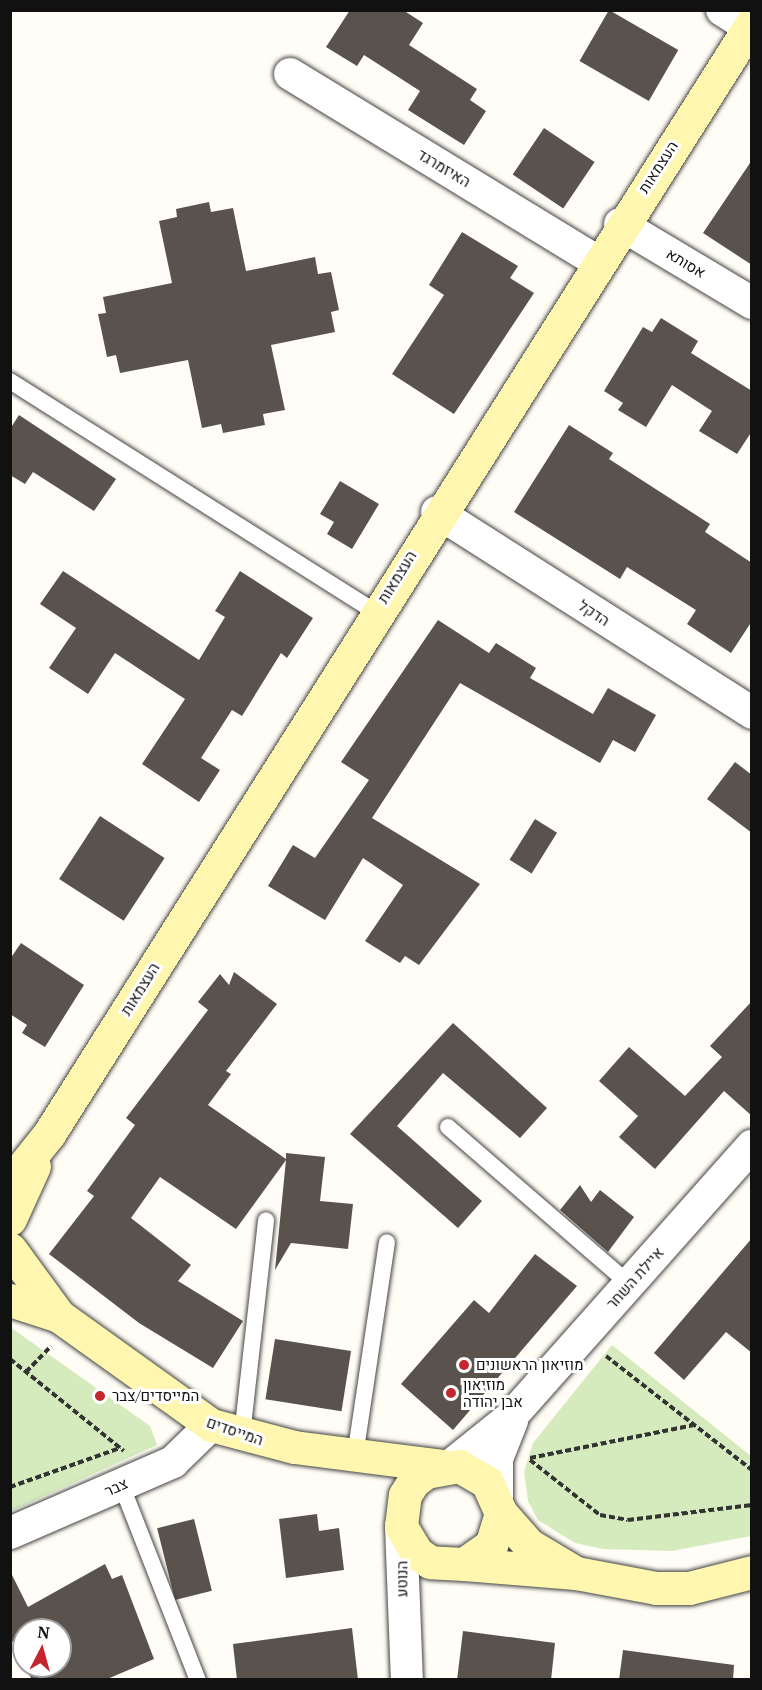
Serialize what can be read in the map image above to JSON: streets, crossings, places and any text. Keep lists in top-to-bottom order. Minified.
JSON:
{"streets":{"street":["העצמאות","האיזמרגד","אסותא","הדקל","איילת השחר","המייסדים","צבר","הנוטע"]},"crossings":[["העצמאות","האיזמרגד"],["העצמאות","אסותא"],["העצמאות","הדקל"],["איילת השחר","המייסדים"],["איילת השחר","הנוטע"],["המייסדים","צבר"],["המייסדים","הנוטע"]],"places":["מוזיאון הראשונים","מוזיאון אבן יהודה","המייסדים/צבר"],"north":"top"}
